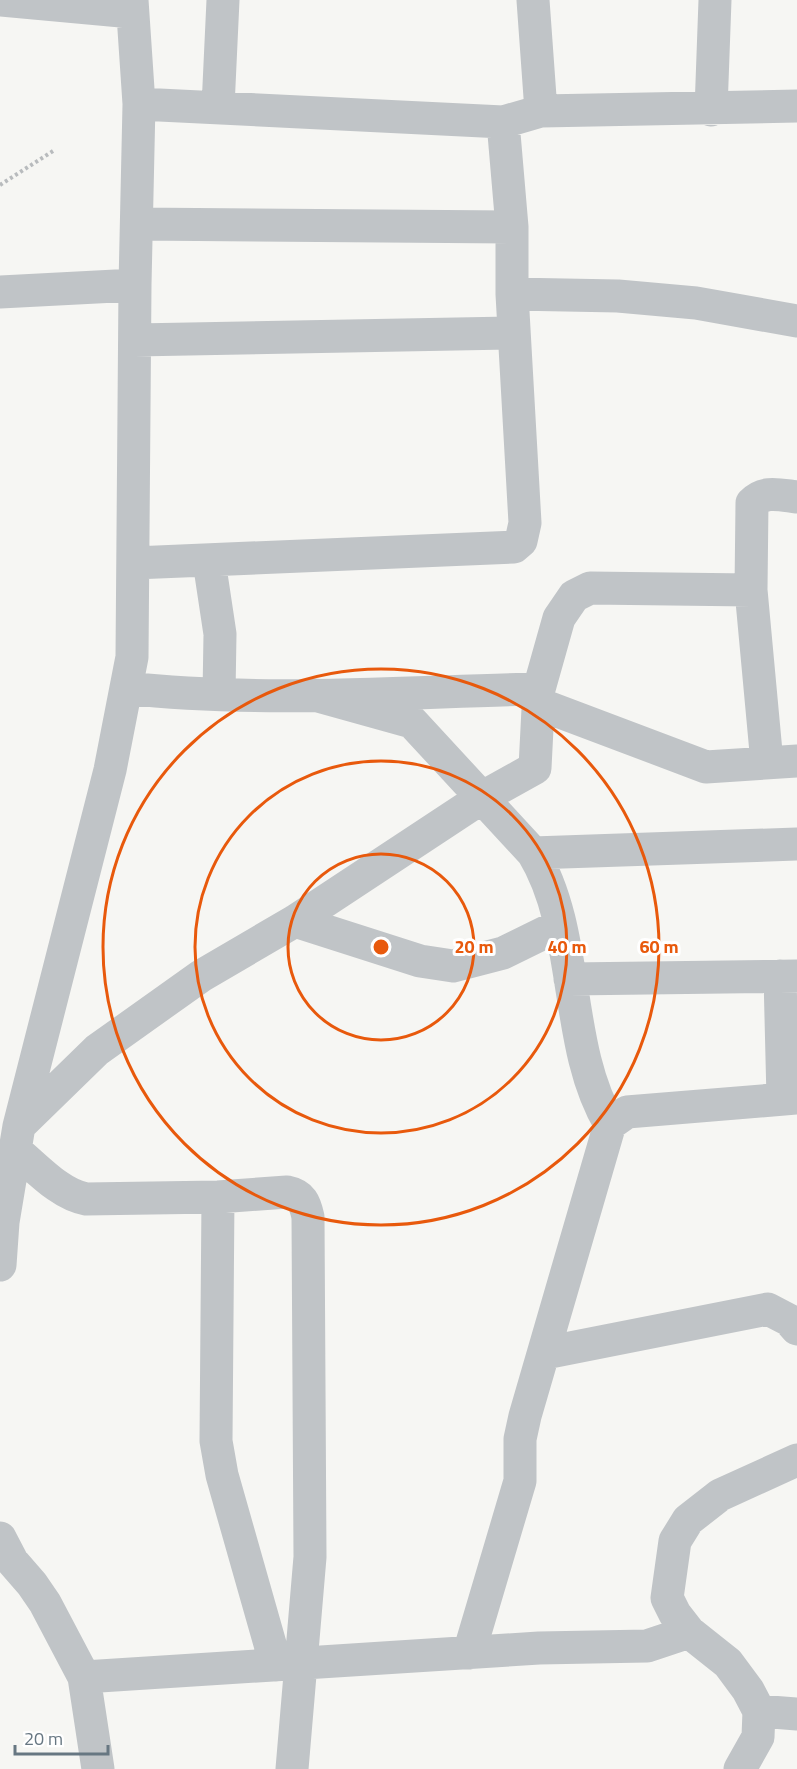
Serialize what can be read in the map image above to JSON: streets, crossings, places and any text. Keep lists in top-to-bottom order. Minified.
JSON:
{"scale_bar":"20 m","rings":["20 m","40 m","60 m"]}
